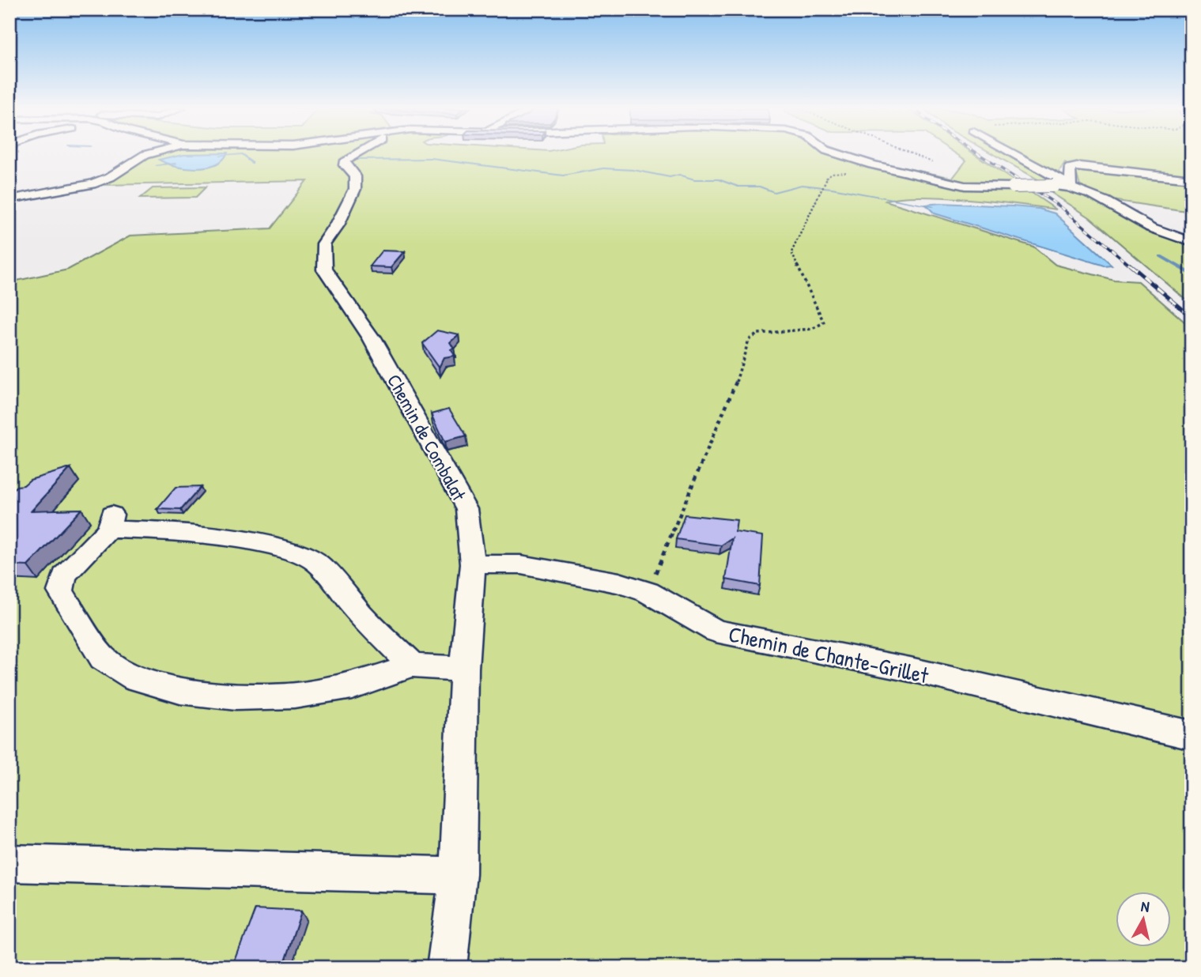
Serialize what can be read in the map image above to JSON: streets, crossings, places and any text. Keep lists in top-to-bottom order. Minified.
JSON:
{"streets":{"street":["Chemin de Combalat","Chemin de Chante-Grillet"]},"crossings":[["Chemin de Combalat","Chemin de Chante-Grillet"]],"north":"top"}
